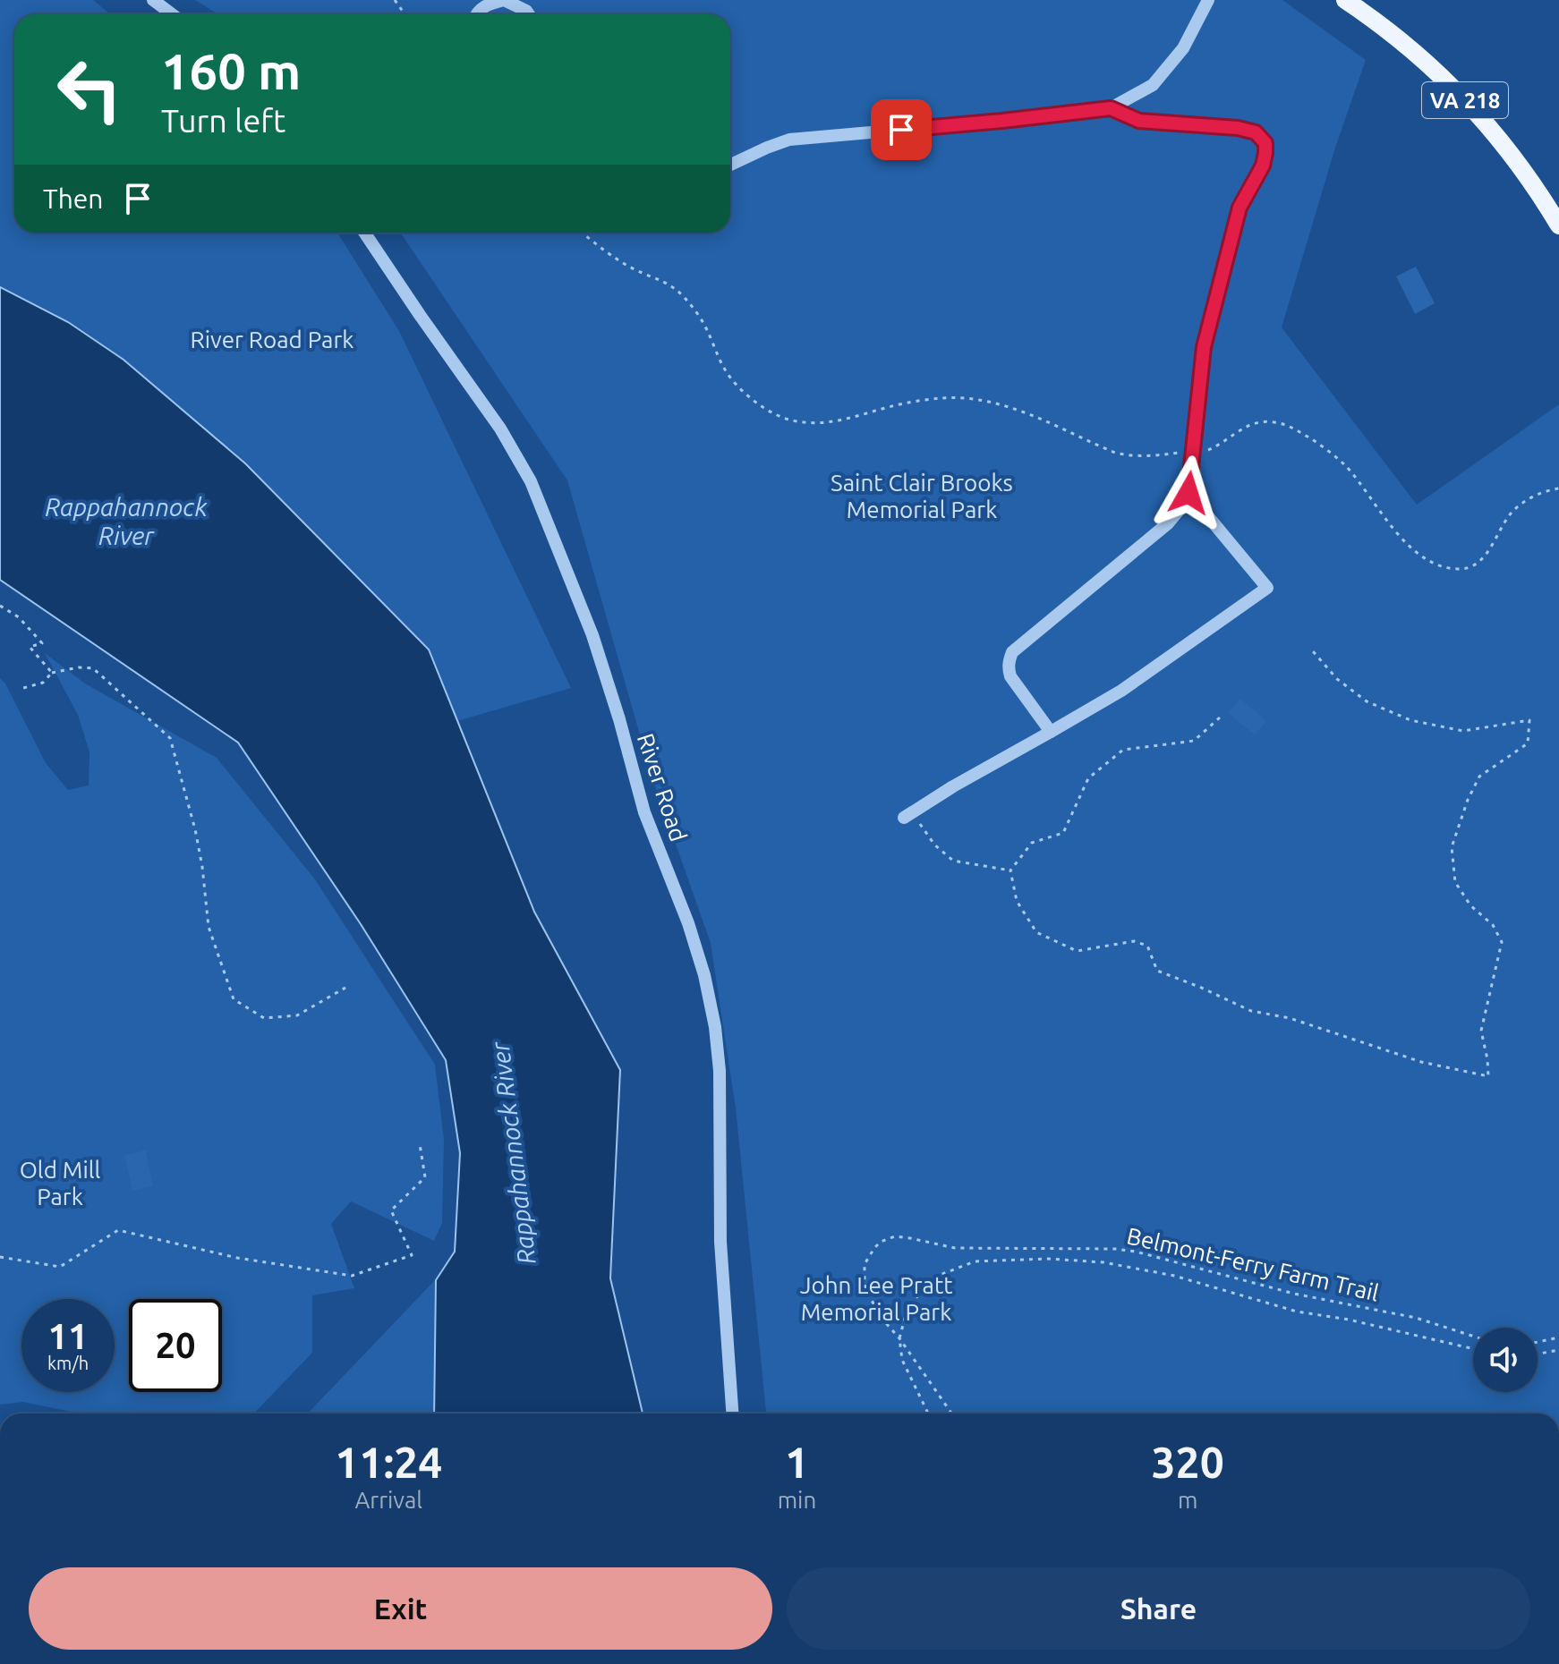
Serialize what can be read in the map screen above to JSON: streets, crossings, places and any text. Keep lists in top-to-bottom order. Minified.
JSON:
{"streets":{"main road":["VA 218"],"street":["River Road"],"path":["Belmont-Ferry Farm Trail"]},"water":["Rappahannock River"],"parks":["River Road Park","Saint Clair Brooks Memorial Park","Old Mill Park","John Lee Pratt Memorial Park"],"page":{"turn":["160 m","Turn left"],"then":"Then","speed":"11 km/h","limit":"20","eta":["11:24","Arrival","1","min","320","m"],"buttons":["Exit","Share"]}}
